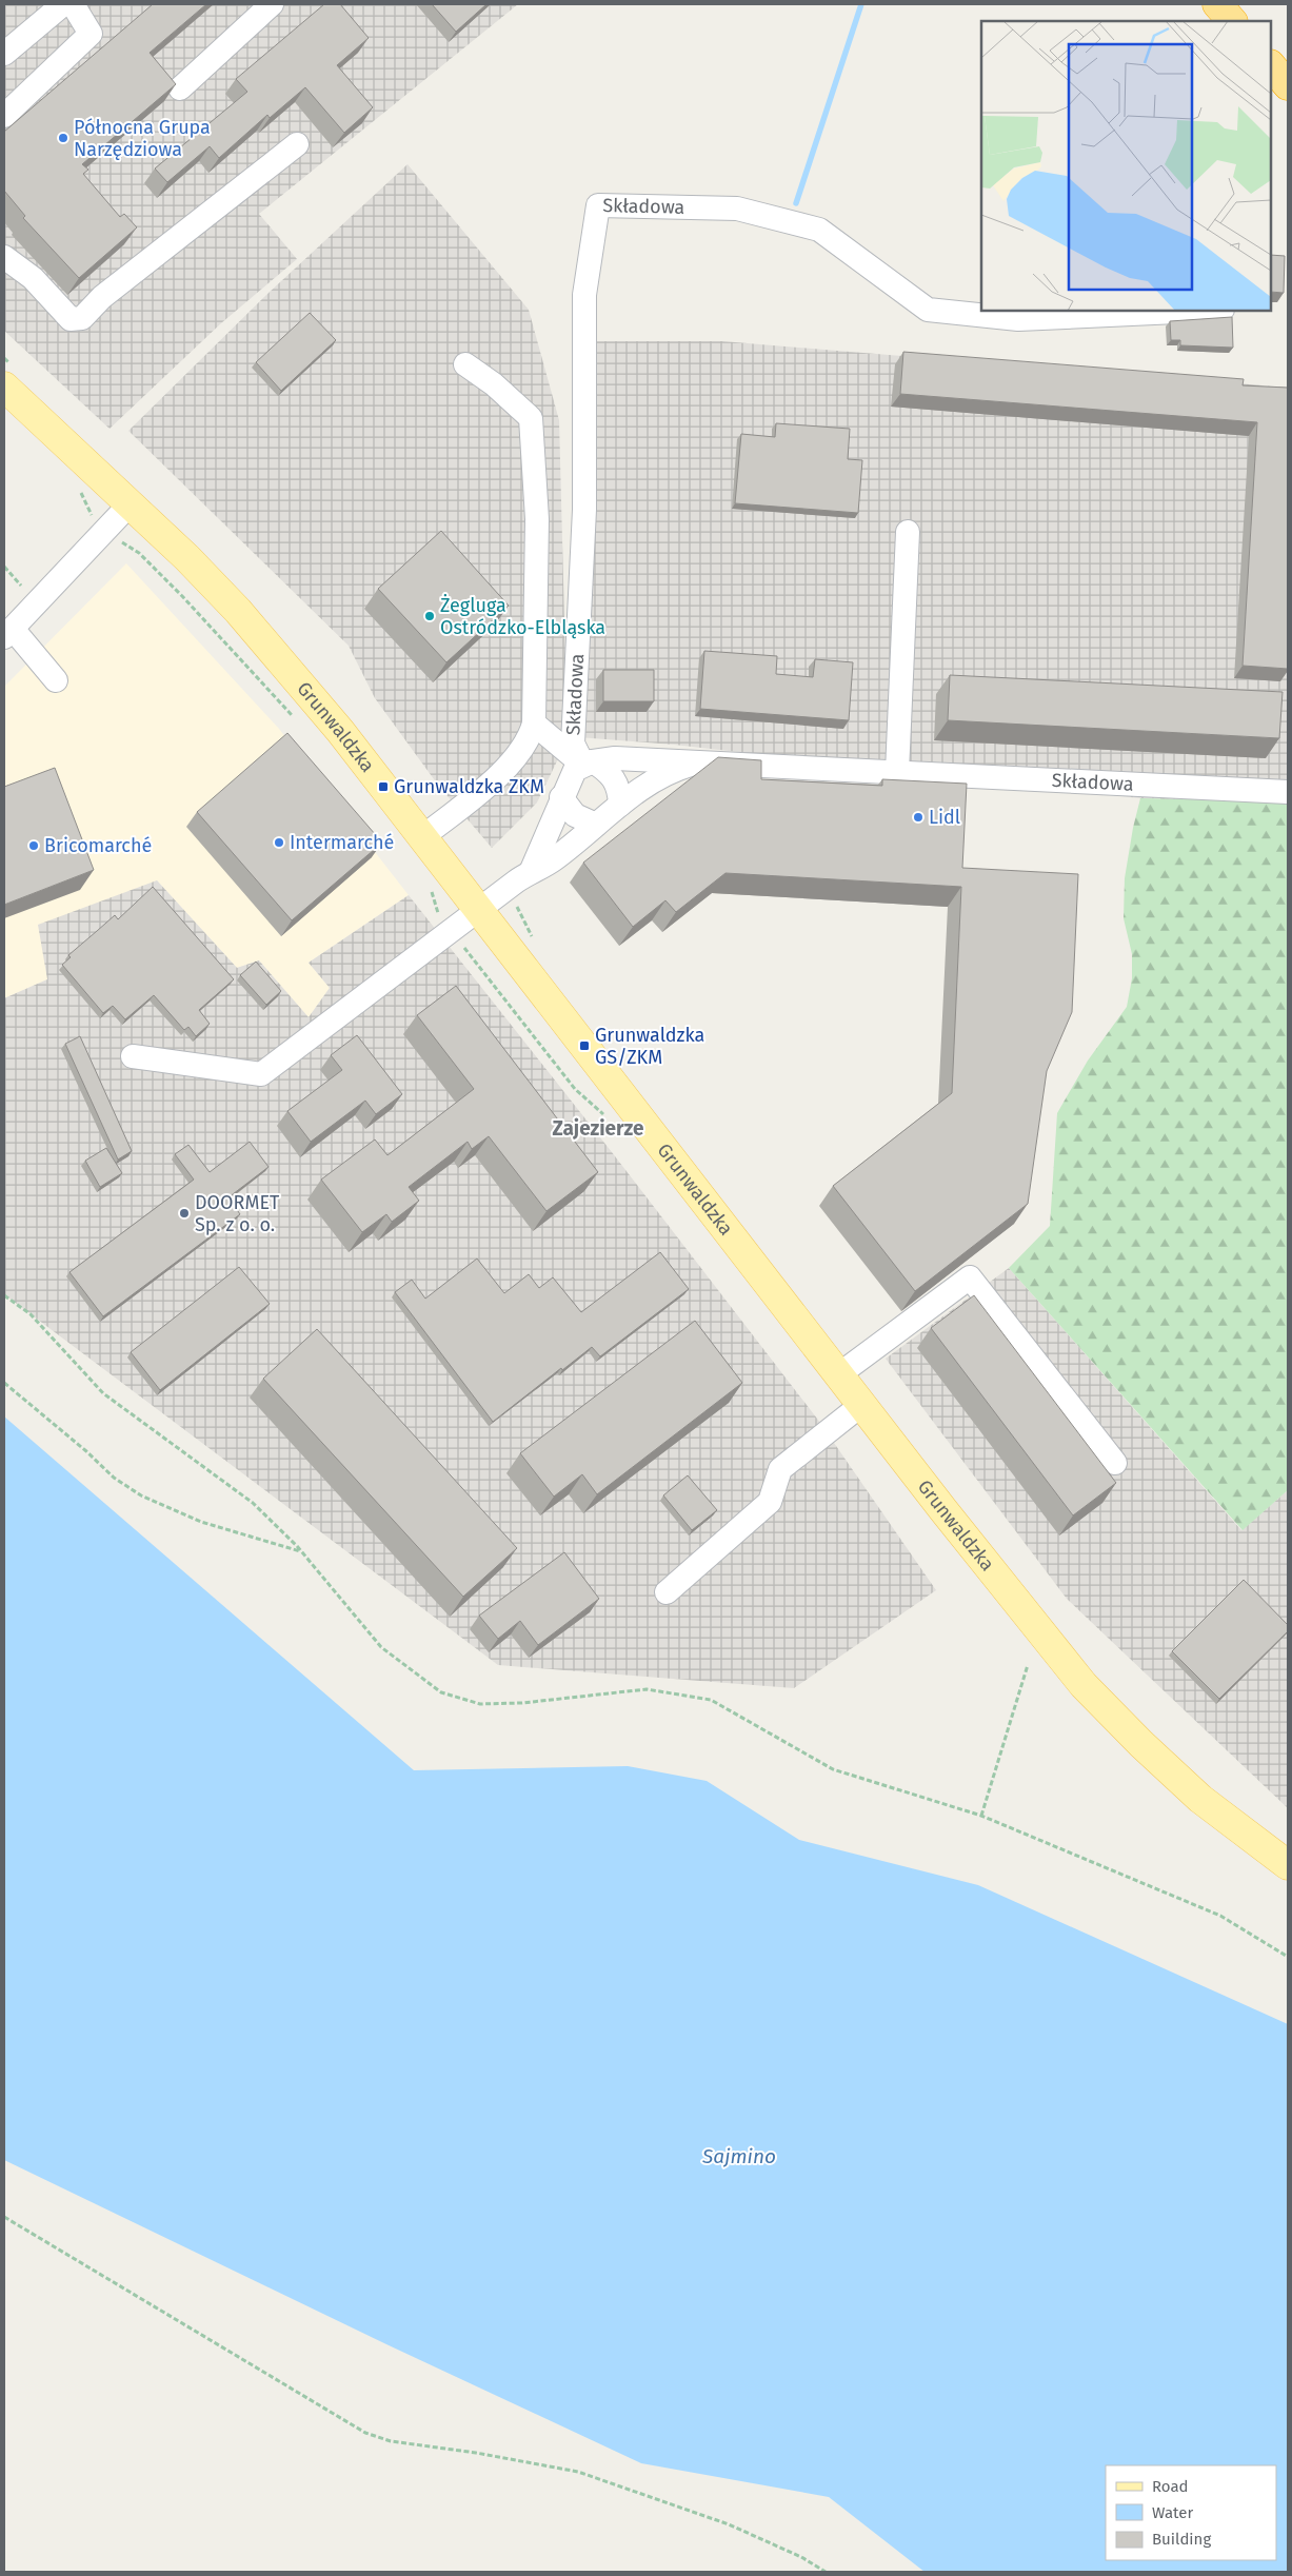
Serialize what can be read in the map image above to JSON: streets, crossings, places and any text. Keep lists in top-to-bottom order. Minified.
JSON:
{"streets":{"main road":["Grunwaldzka"],"street":["Składowa"]},"crossings":[["Składowa","Grunwaldzka"]],"districts":["Zajezierze"],"water":["Sajmino"],"places":{"other":["Północna Grupa Narzędziowa","Żegluga Ostródzko-Elbląska","Lidl","Intermarché","Bricomarché","DOORMET Sp. z o. o."],"transit":["Grunwaldzka ZKM","Grunwaldzka GS/ZKM"]},"legend":["Road","Water","Building"]}
